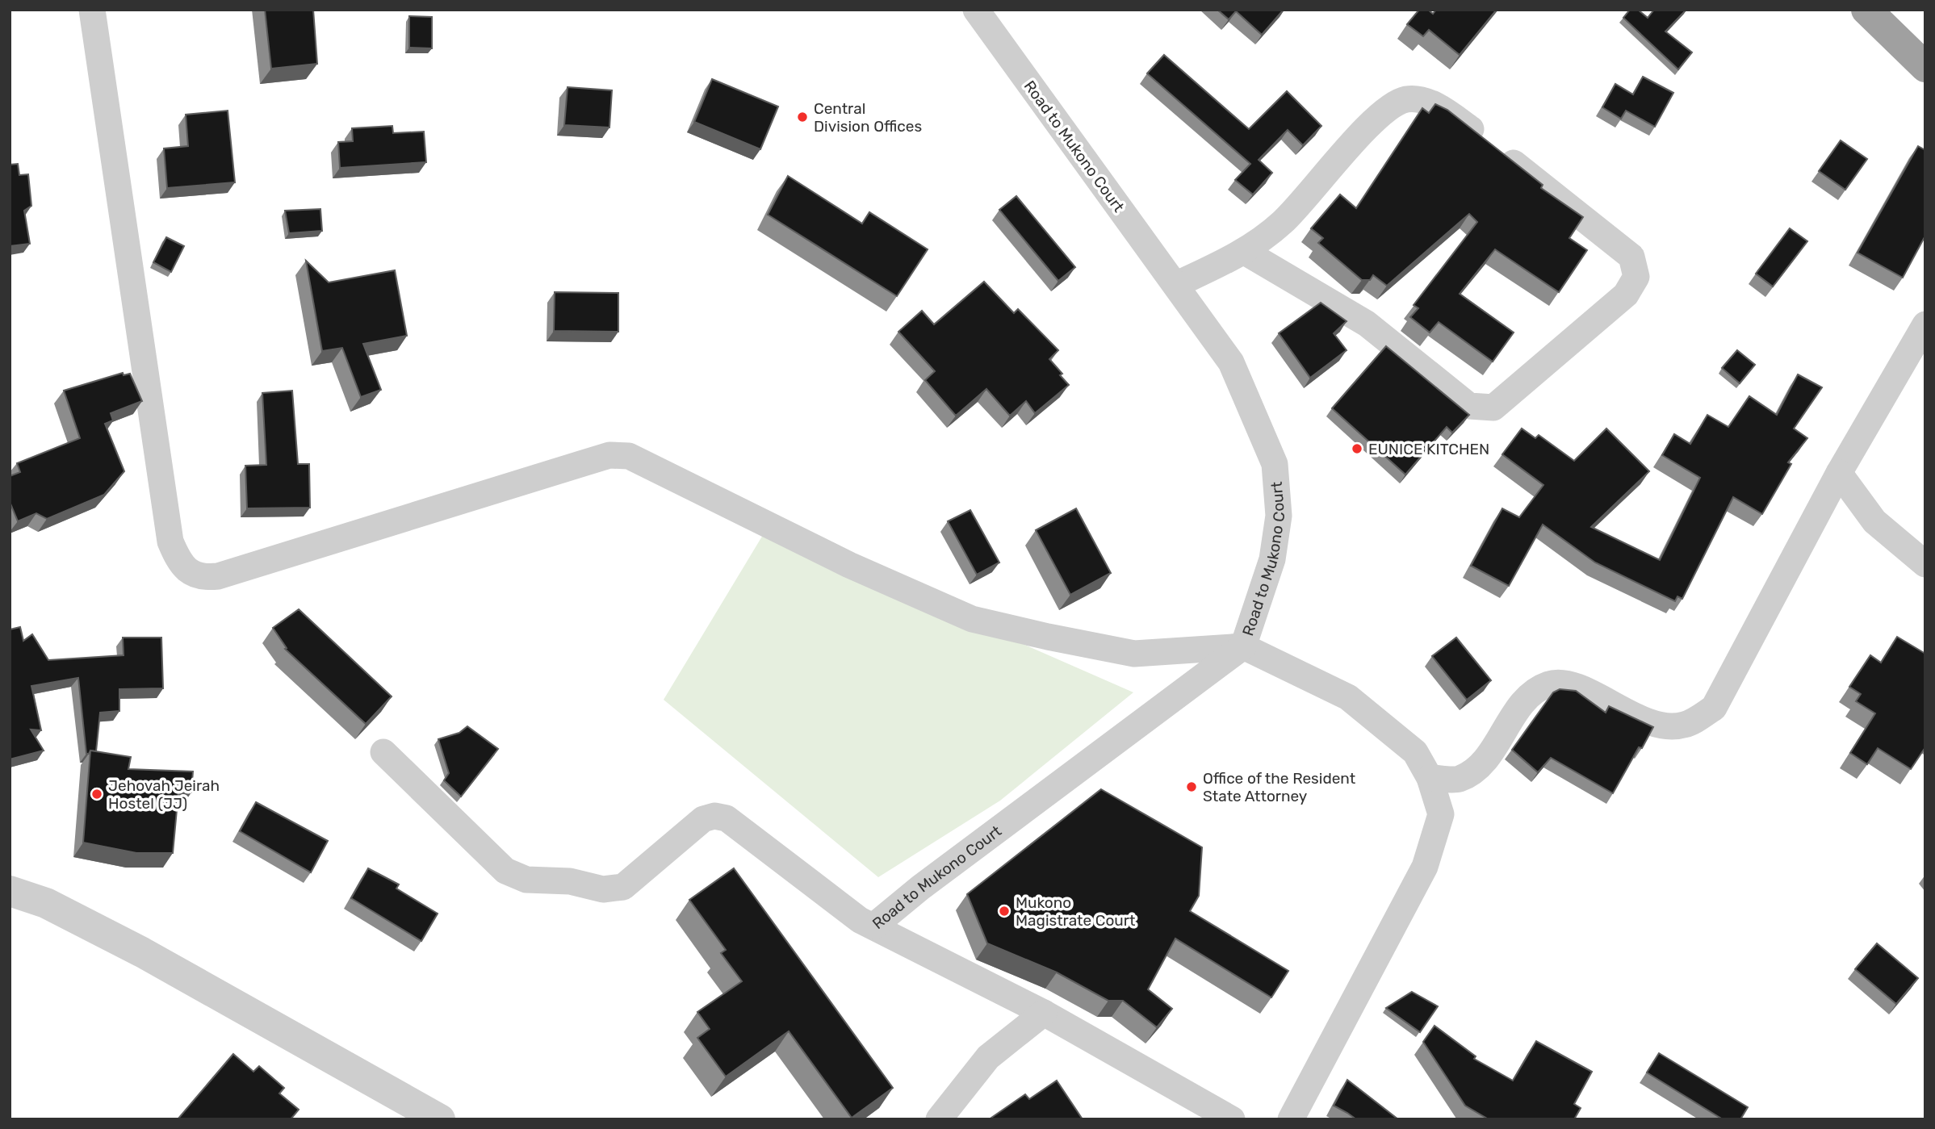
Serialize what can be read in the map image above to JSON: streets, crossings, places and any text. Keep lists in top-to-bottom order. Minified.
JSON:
{"streets":{"street":["Road to Mukono Court"]},"places":["Central Division Offices","EUNICE KITCHEN","Office of the Resident State Attorney","Jehovah Jeirah Hostel (JJ)","Mukono Magistrate Court"]}
